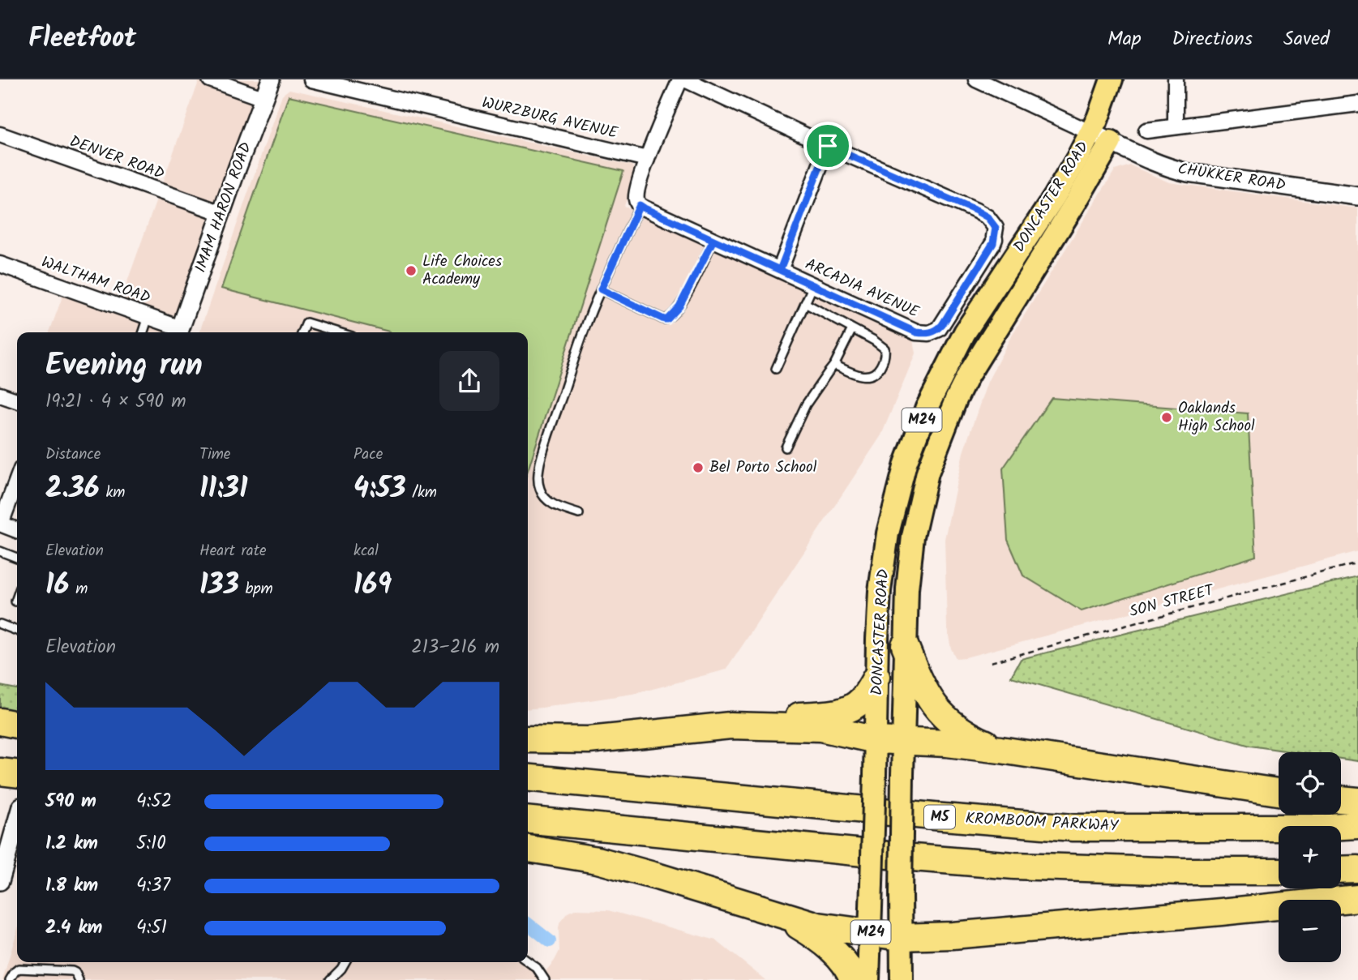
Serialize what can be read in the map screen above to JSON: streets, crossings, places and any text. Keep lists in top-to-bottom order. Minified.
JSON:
{"streets":{"highway":["M5","KROMBOOM PARKWAY"],"main road":["DONCASTER ROAD","M24"],"street":["WURZBURG AVENUE","DENVER ROAD","CHUKKER ROAD","IMAM HARON ROAD","WALTHAM ROAD","ARCADIA AVENUE"],"path":["SON STREET"]},"crossings":[["DENVER ROAD","IMAM HARON ROAD"],["CHUKKER ROAD","DONCASTER ROAD"],["CHUKKER ROAD","M24"],["DONCASTER ROAD","M24"],["IMAM HARON ROAD","WALTHAM ROAD"]],"places":["Life Choices Academy","Oaklands High School","Bel Porto School"],"page":{"header":"Fleetfoot","nav":["Map","Directions","Saved"],"heading":["Evening run","19:21 · 4 × 590 m"],"stats":[["Distance","2.36 km"],["Time","11:31"],["Pace","4:53 /km"],["Elevation","16 m"],["Heart rate","133 bpm"],["kcal","169"]],"chart":["Elevation","213–216 m"],"map_buttons":["+","−"],"list":[{"name":"590 m","note":"4:52"},{"name":"1.2 km","note":"5:10"},{"name":"1.8 km","note":"4:37"},{"name":"2.4 km","note":"4:51"}]}}
